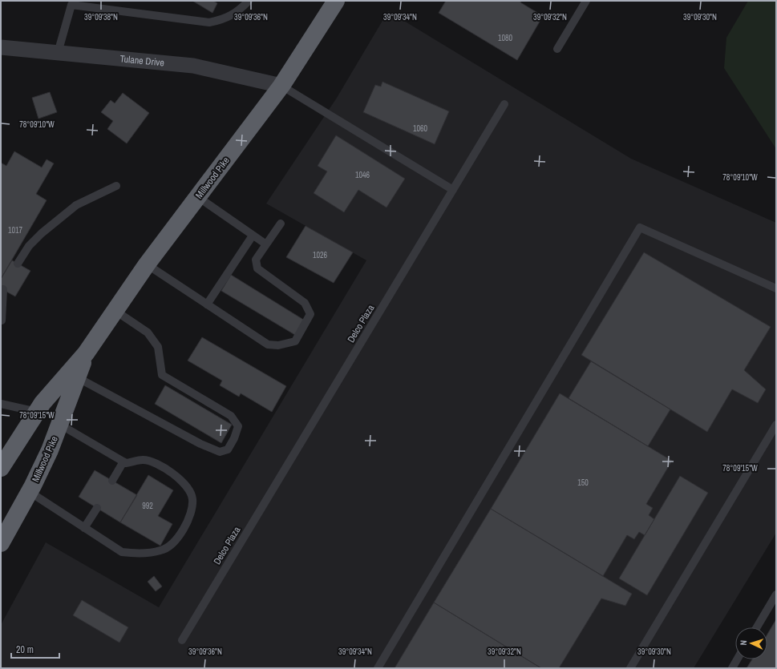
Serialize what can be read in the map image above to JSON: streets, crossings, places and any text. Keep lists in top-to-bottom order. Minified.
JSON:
{"streets":{"highway":["Millwood Pike"],"street":["Tulane Drive"],"lane":["Delco Plaza"]},"crossings":[["Tulane Drive","Millwood Pike"]],"house_numbers":["1080","1060","1046","1017","1026","150","992"],"scale_bar":"20 m","north":"left","coordinates":["39°09'38\"N","39°09'36\"N","39°09'34\"N","39°09'32\"N","39°09'30\"N","78°09'10\"W","78°09'15\"W"]}
